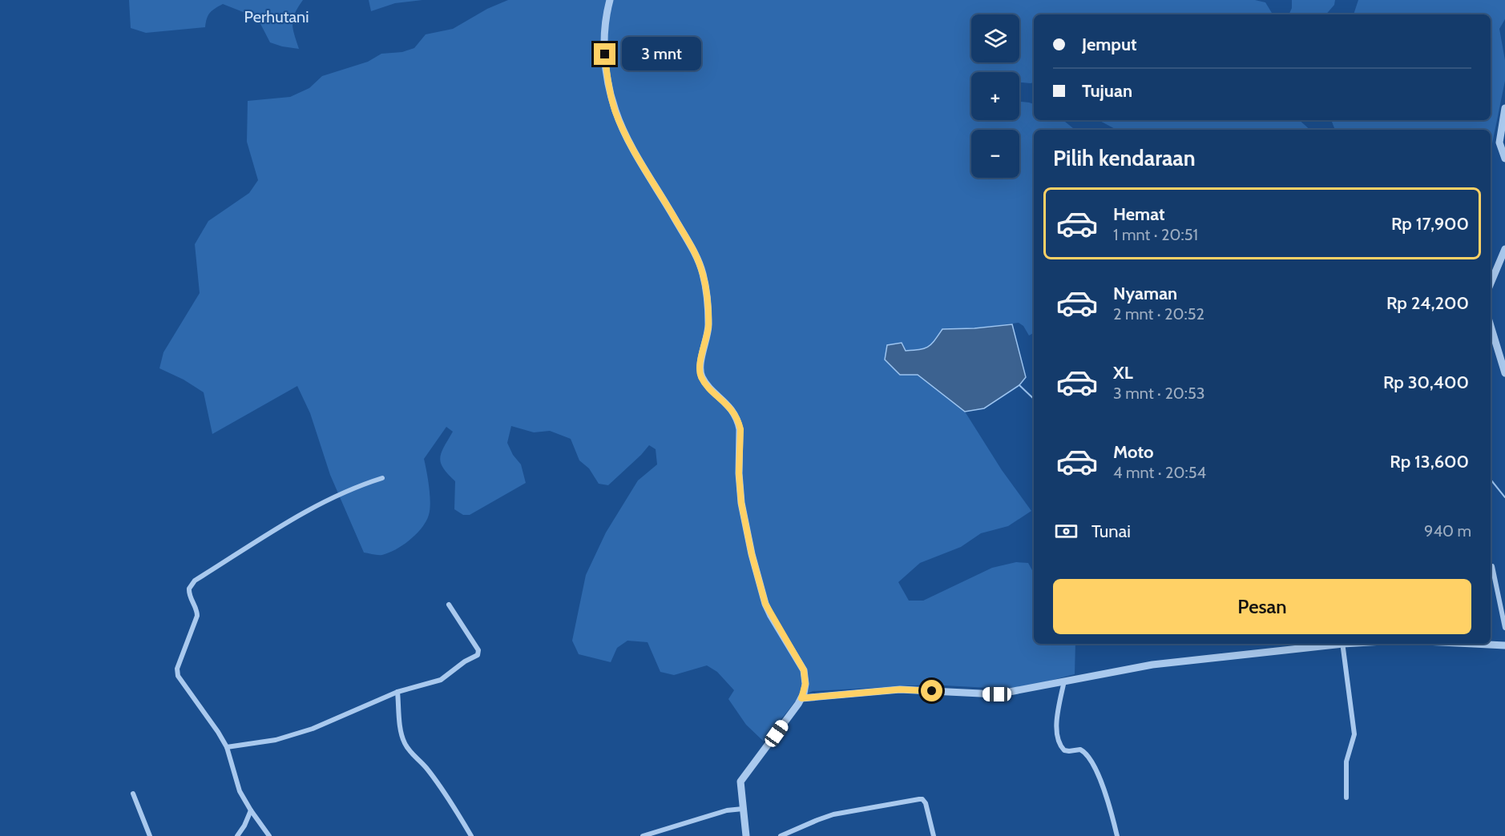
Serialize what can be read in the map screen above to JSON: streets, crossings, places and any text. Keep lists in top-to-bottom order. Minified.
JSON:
{"parks":["Perhutani"],"page":{"map_buttons":["+","−"],"banner":["Jemput","Tujuan"],"bubble":"3 mnt","heading":"Pilih kendaraan","list":[{"name":"Hemat","note":"1 mnt · 20:51","value":"Rp 17,900"},{"name":"Nyaman","note":"2 mnt · 20:52","value":"Rp 24,200"},{"name":"XL","note":"3 mnt · 20:53","value":"Rp 30,400"},{"name":"Moto","note":"4 mnt · 20:54","value":"Rp 13,600"}],"pay":["Tunai","940 m"],"buttons":"Pesan"}}
